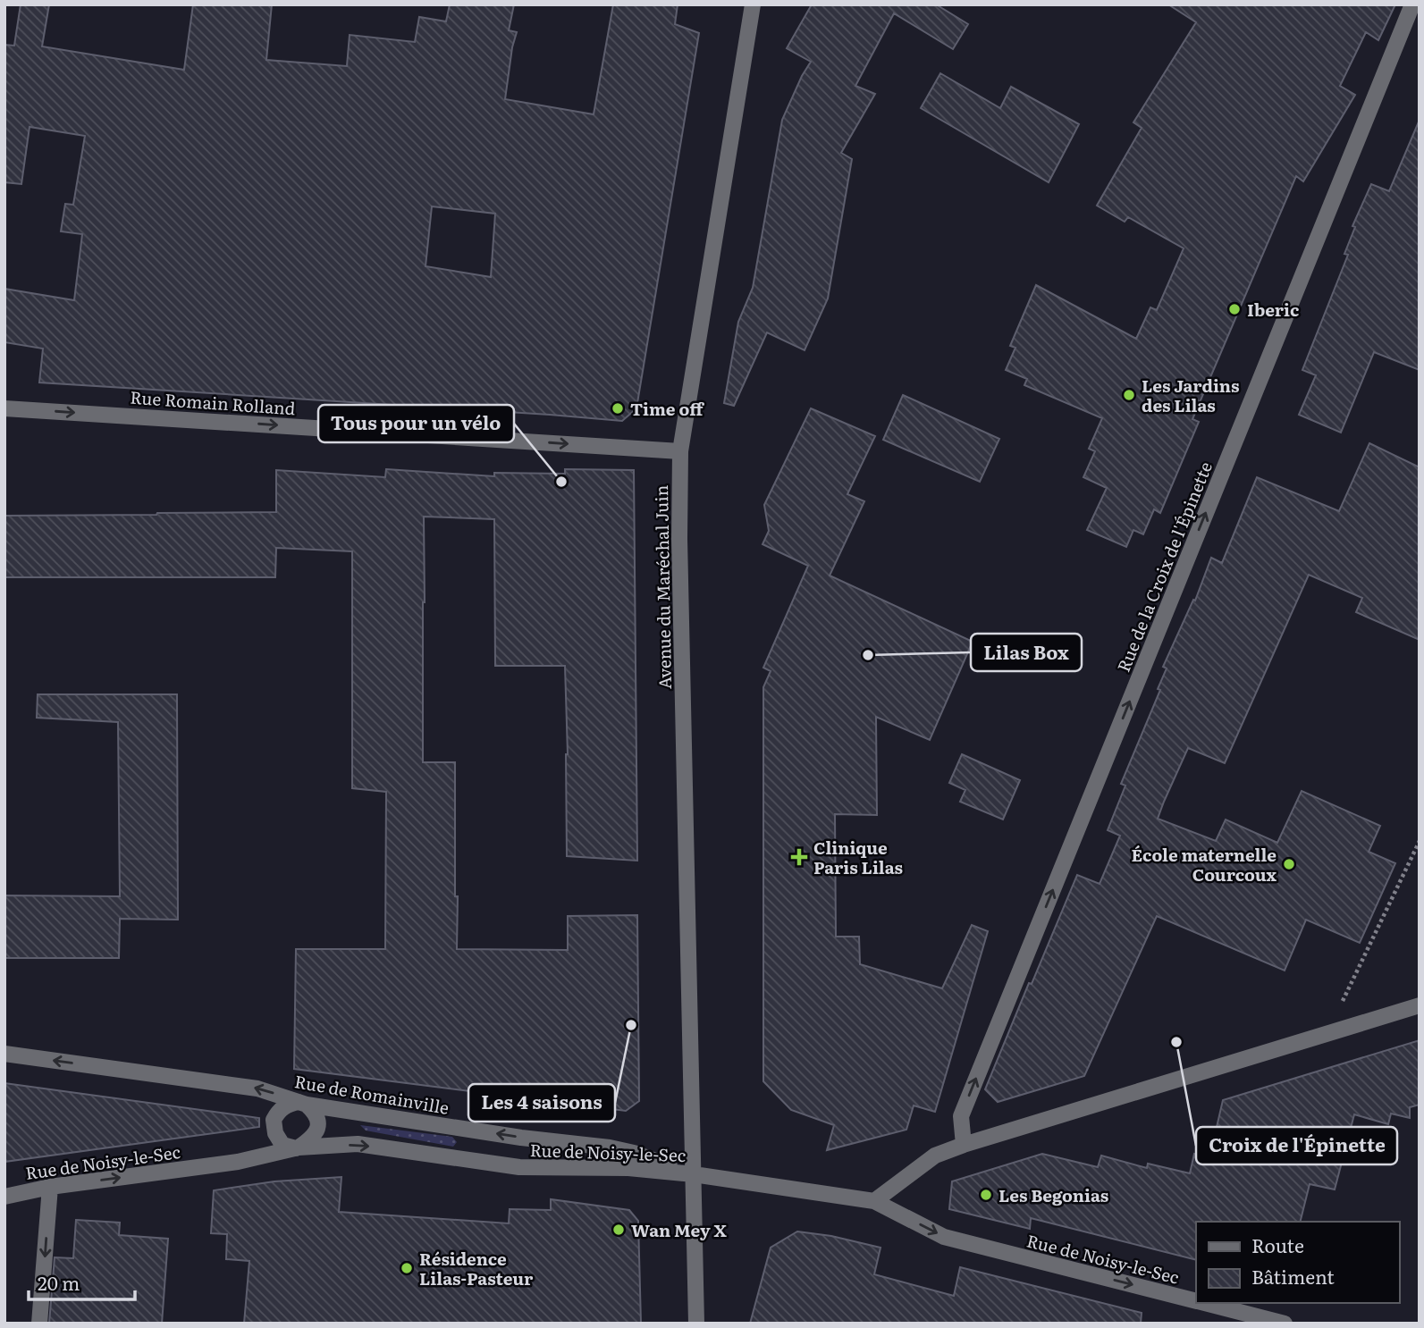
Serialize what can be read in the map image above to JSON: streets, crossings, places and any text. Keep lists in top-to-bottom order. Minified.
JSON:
{"streets":{"street":["Rue Romain Rolland","Rue de la Croix de l'Épinette","Avenue du Maréchal Juin","Rue de Romainville","Rue de Noisy-le-Sec"]},"crossings":[["Rue Romain Rolland","Avenue du Maréchal Juin"],["Avenue du Maréchal Juin","Rue de Romainville"],["Avenue du Maréchal Juin","Rue de Noisy-le-Sec"],["Rue de Romainville","Rue de Noisy-le-Sec"]],"one_way":["Rue Romain Rolland","Rue de la Croix de l'Épinette","Rue de Romainville","Rue de Noisy-le-Sec"],"places":{"other":["Iberic","Les Jardins des Lilas","Time off","Tous pour un vélo","Lilas Box","École maternelle Courcoux","Les 4 saisons","Croix de l'Épinette","Les Begonias","Wan Mey X","Résidence Lilas-Pasteur"],"health":["Clinique Paris Lilas"]},"legend":["Route","Bâtiment"],"scale_bar":"20 m"}
